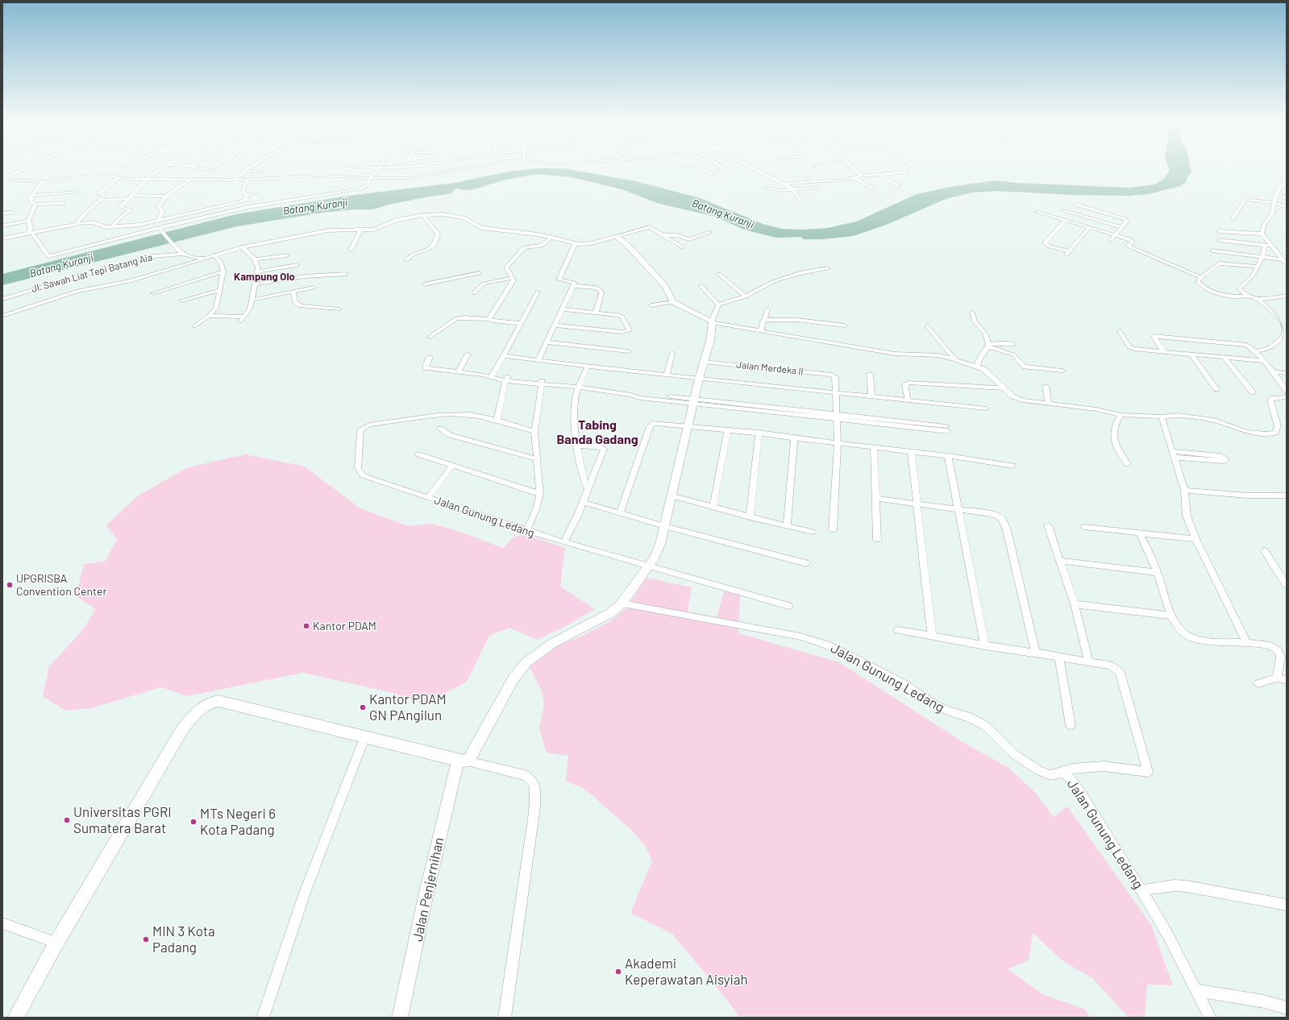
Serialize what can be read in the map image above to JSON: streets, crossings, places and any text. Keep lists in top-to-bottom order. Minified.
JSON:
{"streets":{"street":["Jl. Sawah Liat Tepi Batang Aia","Jalan Merdeka II","Jalan Gunung Ledang","Jalan Penjernihan"]},"crossings":[["Jalan Merdeka II","Jalan Penjernihan"],["Jalan Gunung Ledang","Jalan Penjernihan"]],"districts":["Kampung Olo","Tabing Banda Gadang"],"water":["Batang Kuranji"],"places":["UPGRISBA Convention Center","Kantor PDAM","Kantor PDAM GN PAngilun","Universitas PGRI Sumatera Barat","MTs Negeri 6 Kota Padang","MIN 3 Kota Padang","Akademi Keperawatan Aisyiah"]}
